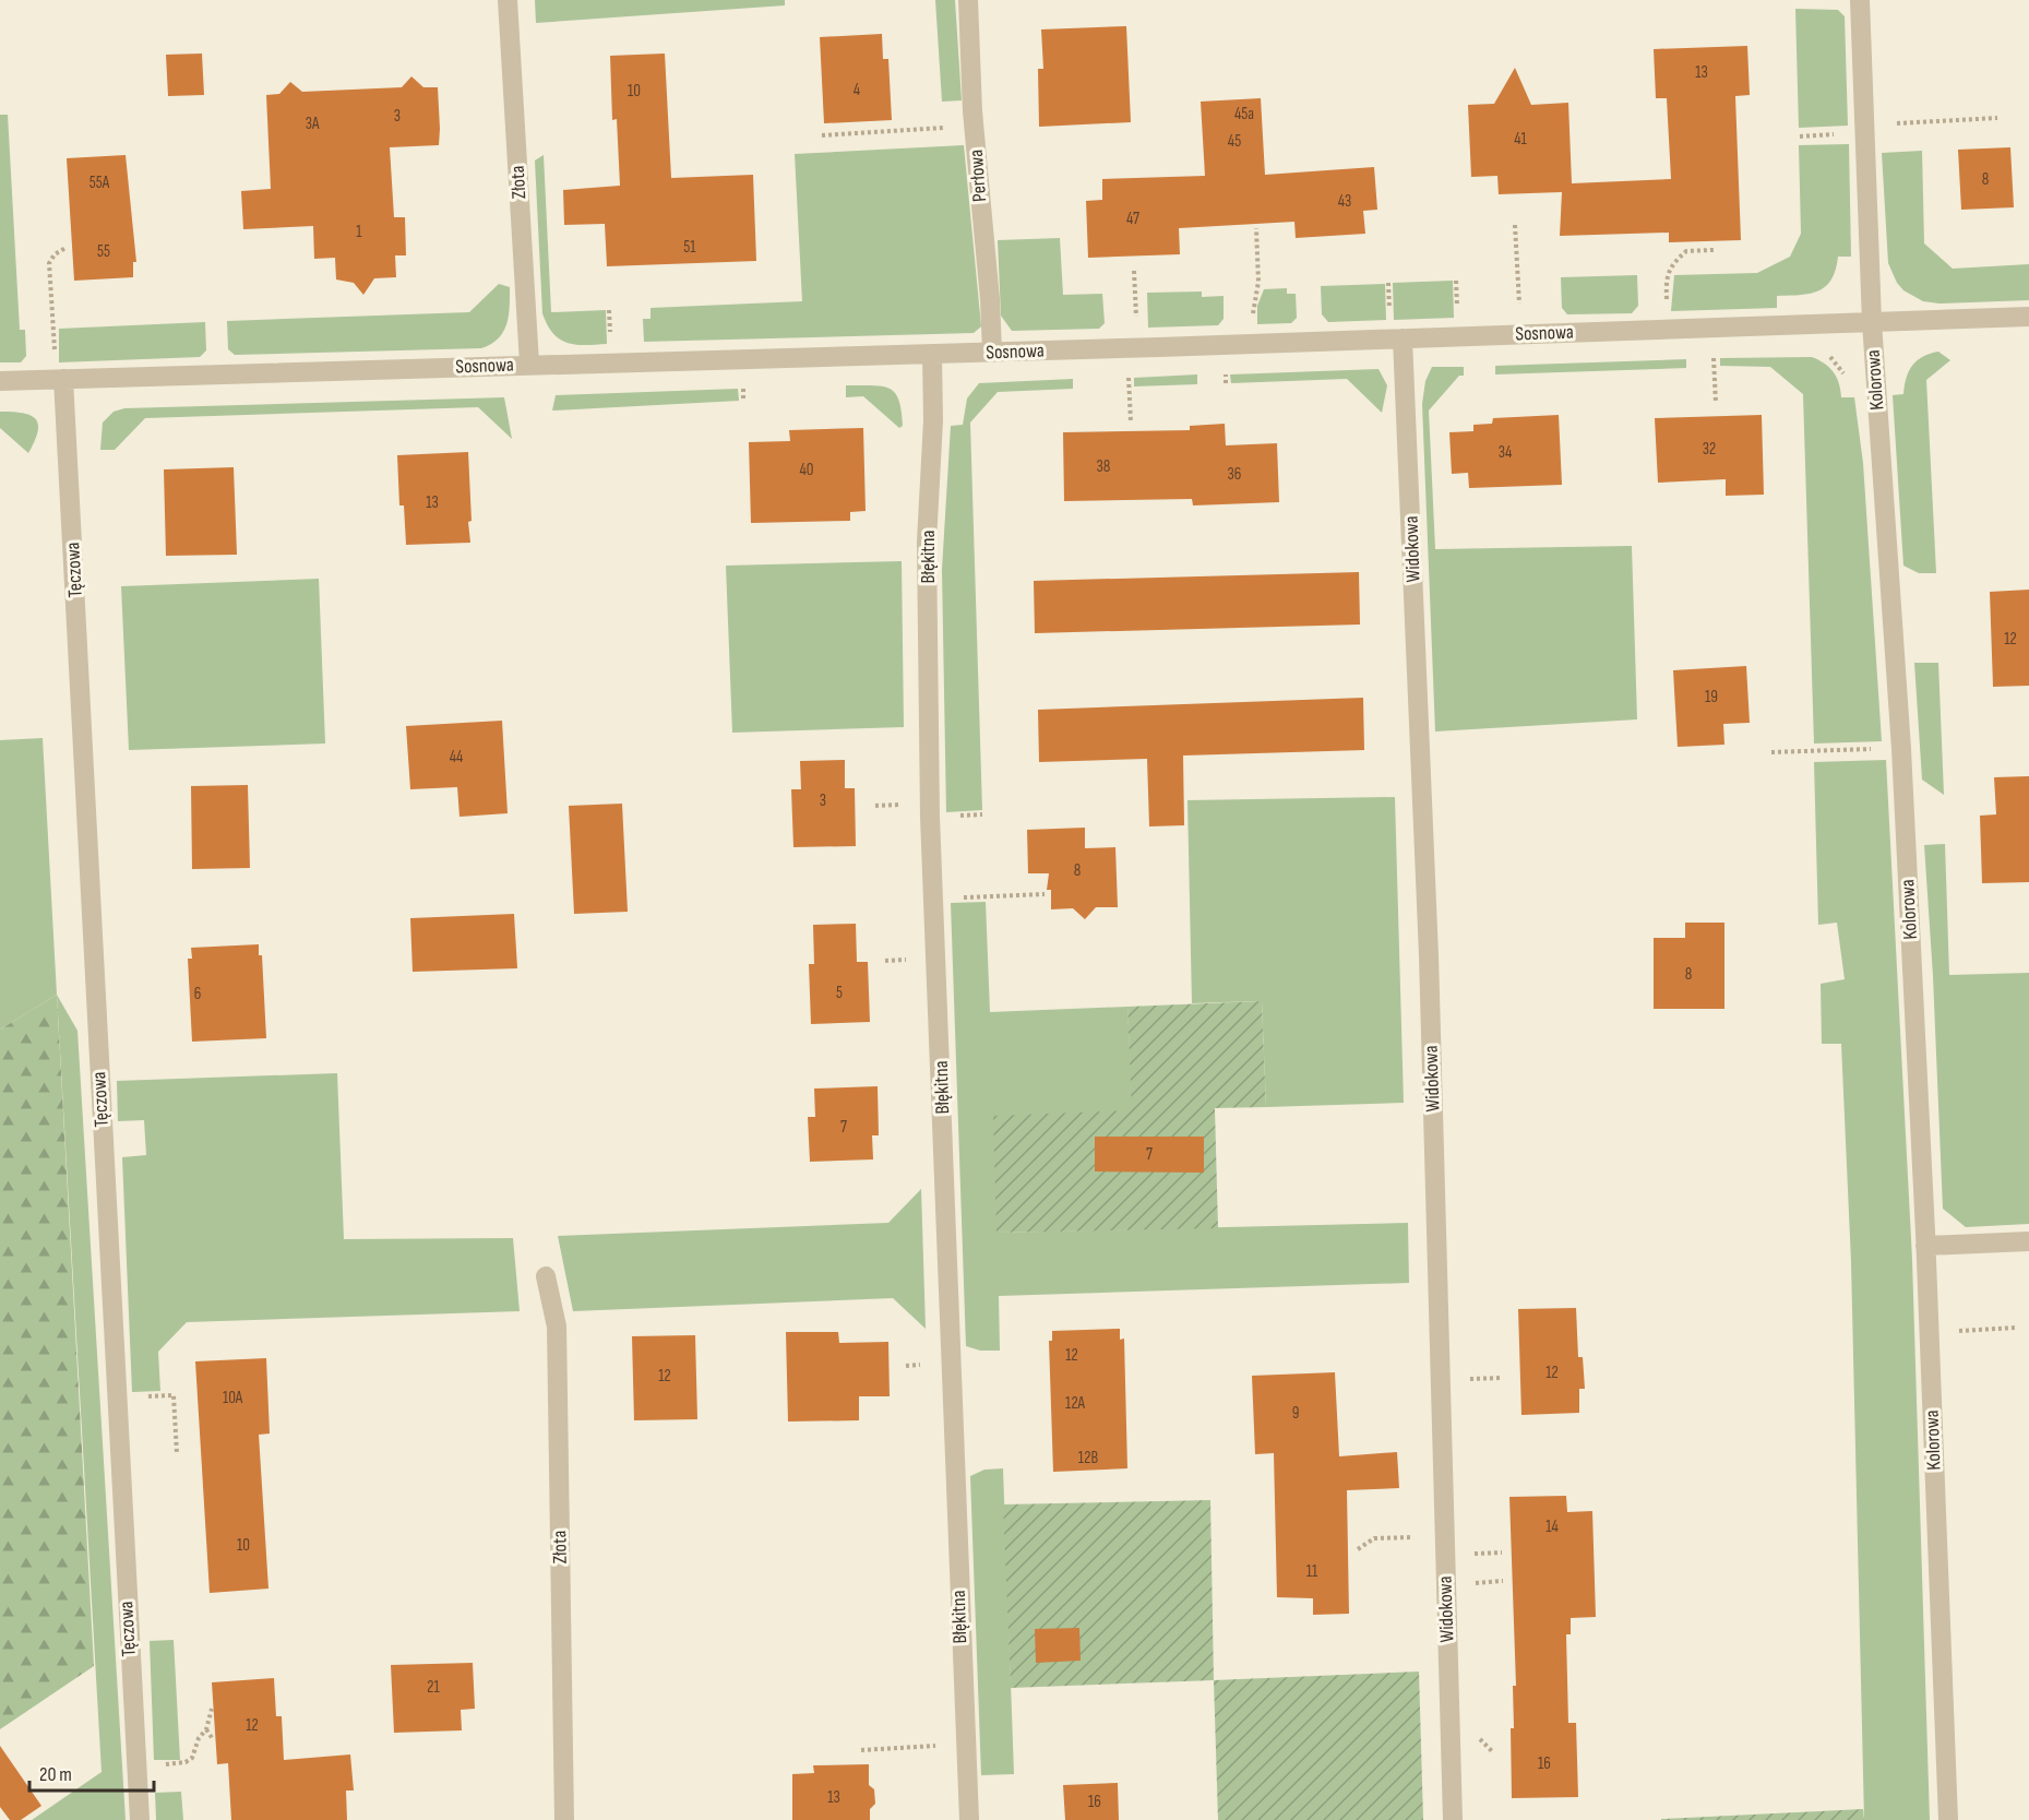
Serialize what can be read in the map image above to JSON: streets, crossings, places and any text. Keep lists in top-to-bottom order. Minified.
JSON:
{"streets":{"street":["Perłowa","Złota","Sosnowa","Kolorowa","Widokowa","Błękitna","Tęczowa"]},"crossings":[["Perłowa","Sosnowa"],["Złota","Sosnowa"],["Sosnowa","Kolorowa"],["Sosnowa","Widokowa"],["Sosnowa","Błękitna"],["Sosnowa","Tęczowa"]],"house_numbers":["13","4","10","45a","3","3A","41","45","8","55A","43","47","1","51","55","32","34","38","40","36","13","12","19","44","3","8","8","5","6","7","7","12","12","12","10A","12A","9","12B","14","10","11","21","12","16","13","16"],"scale_bar":"20 m"}
